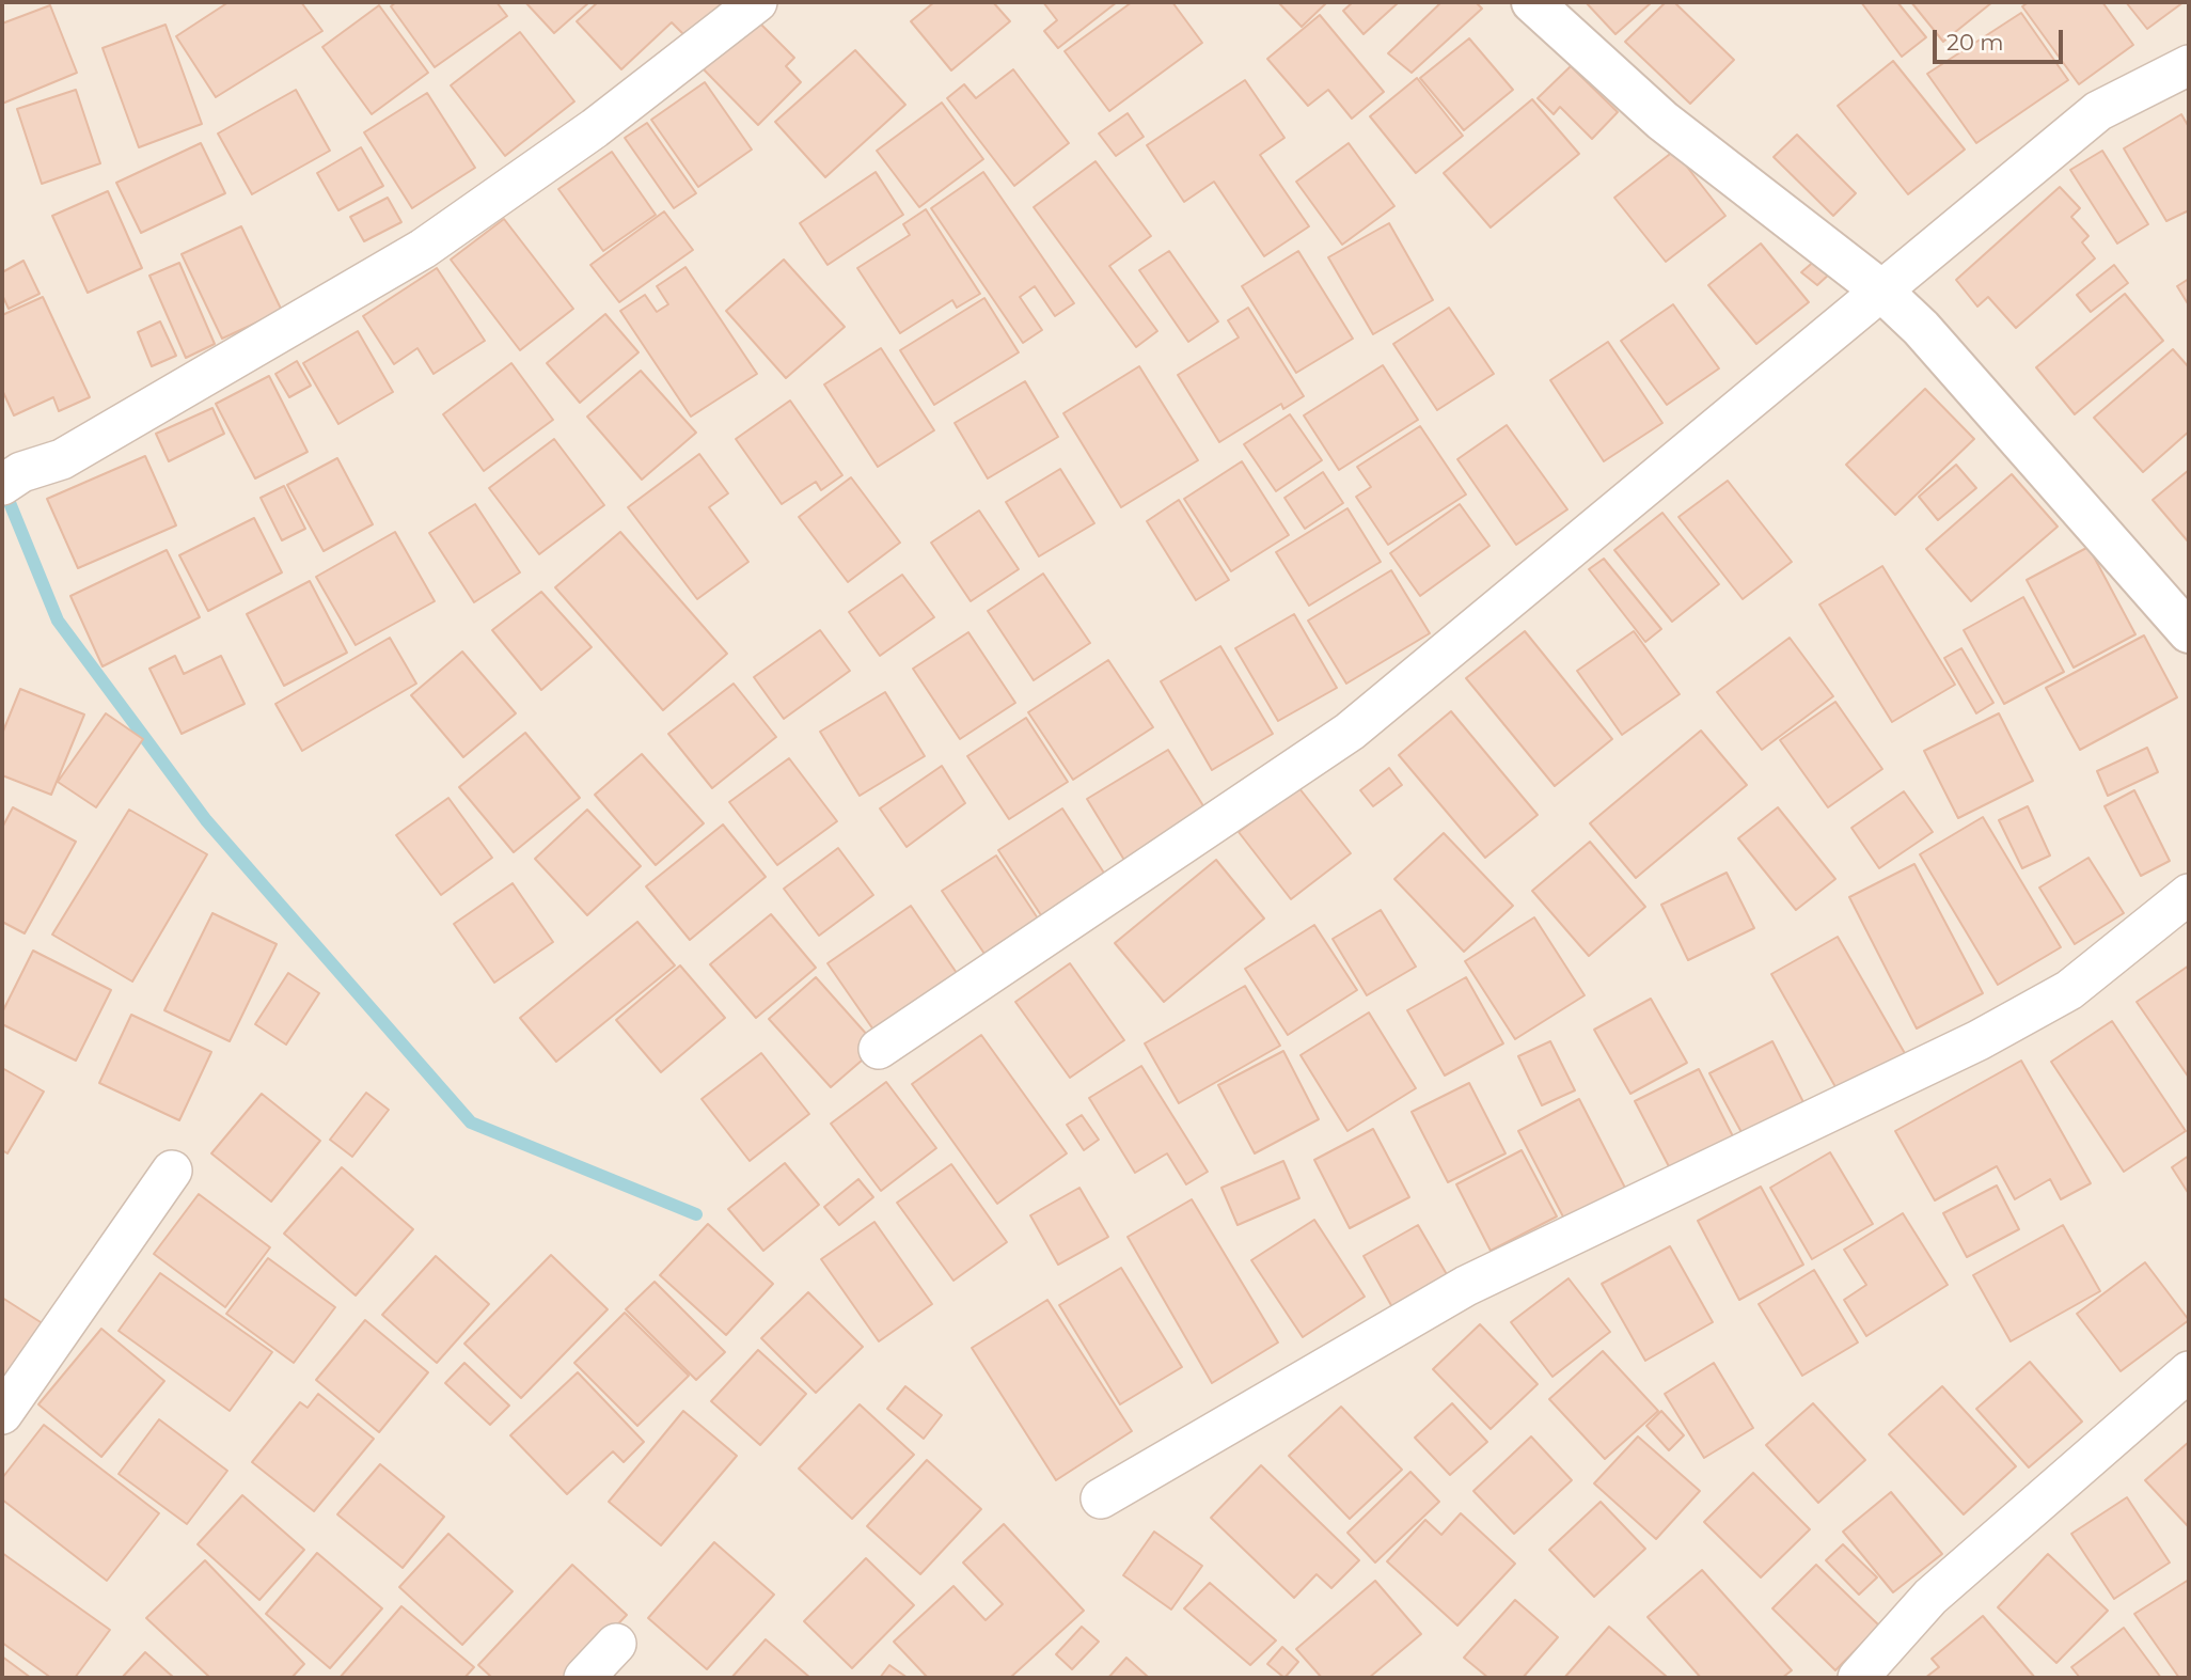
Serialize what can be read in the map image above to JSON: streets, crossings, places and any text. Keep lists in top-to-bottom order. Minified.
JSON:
{"scale_bar":"20 m"}
